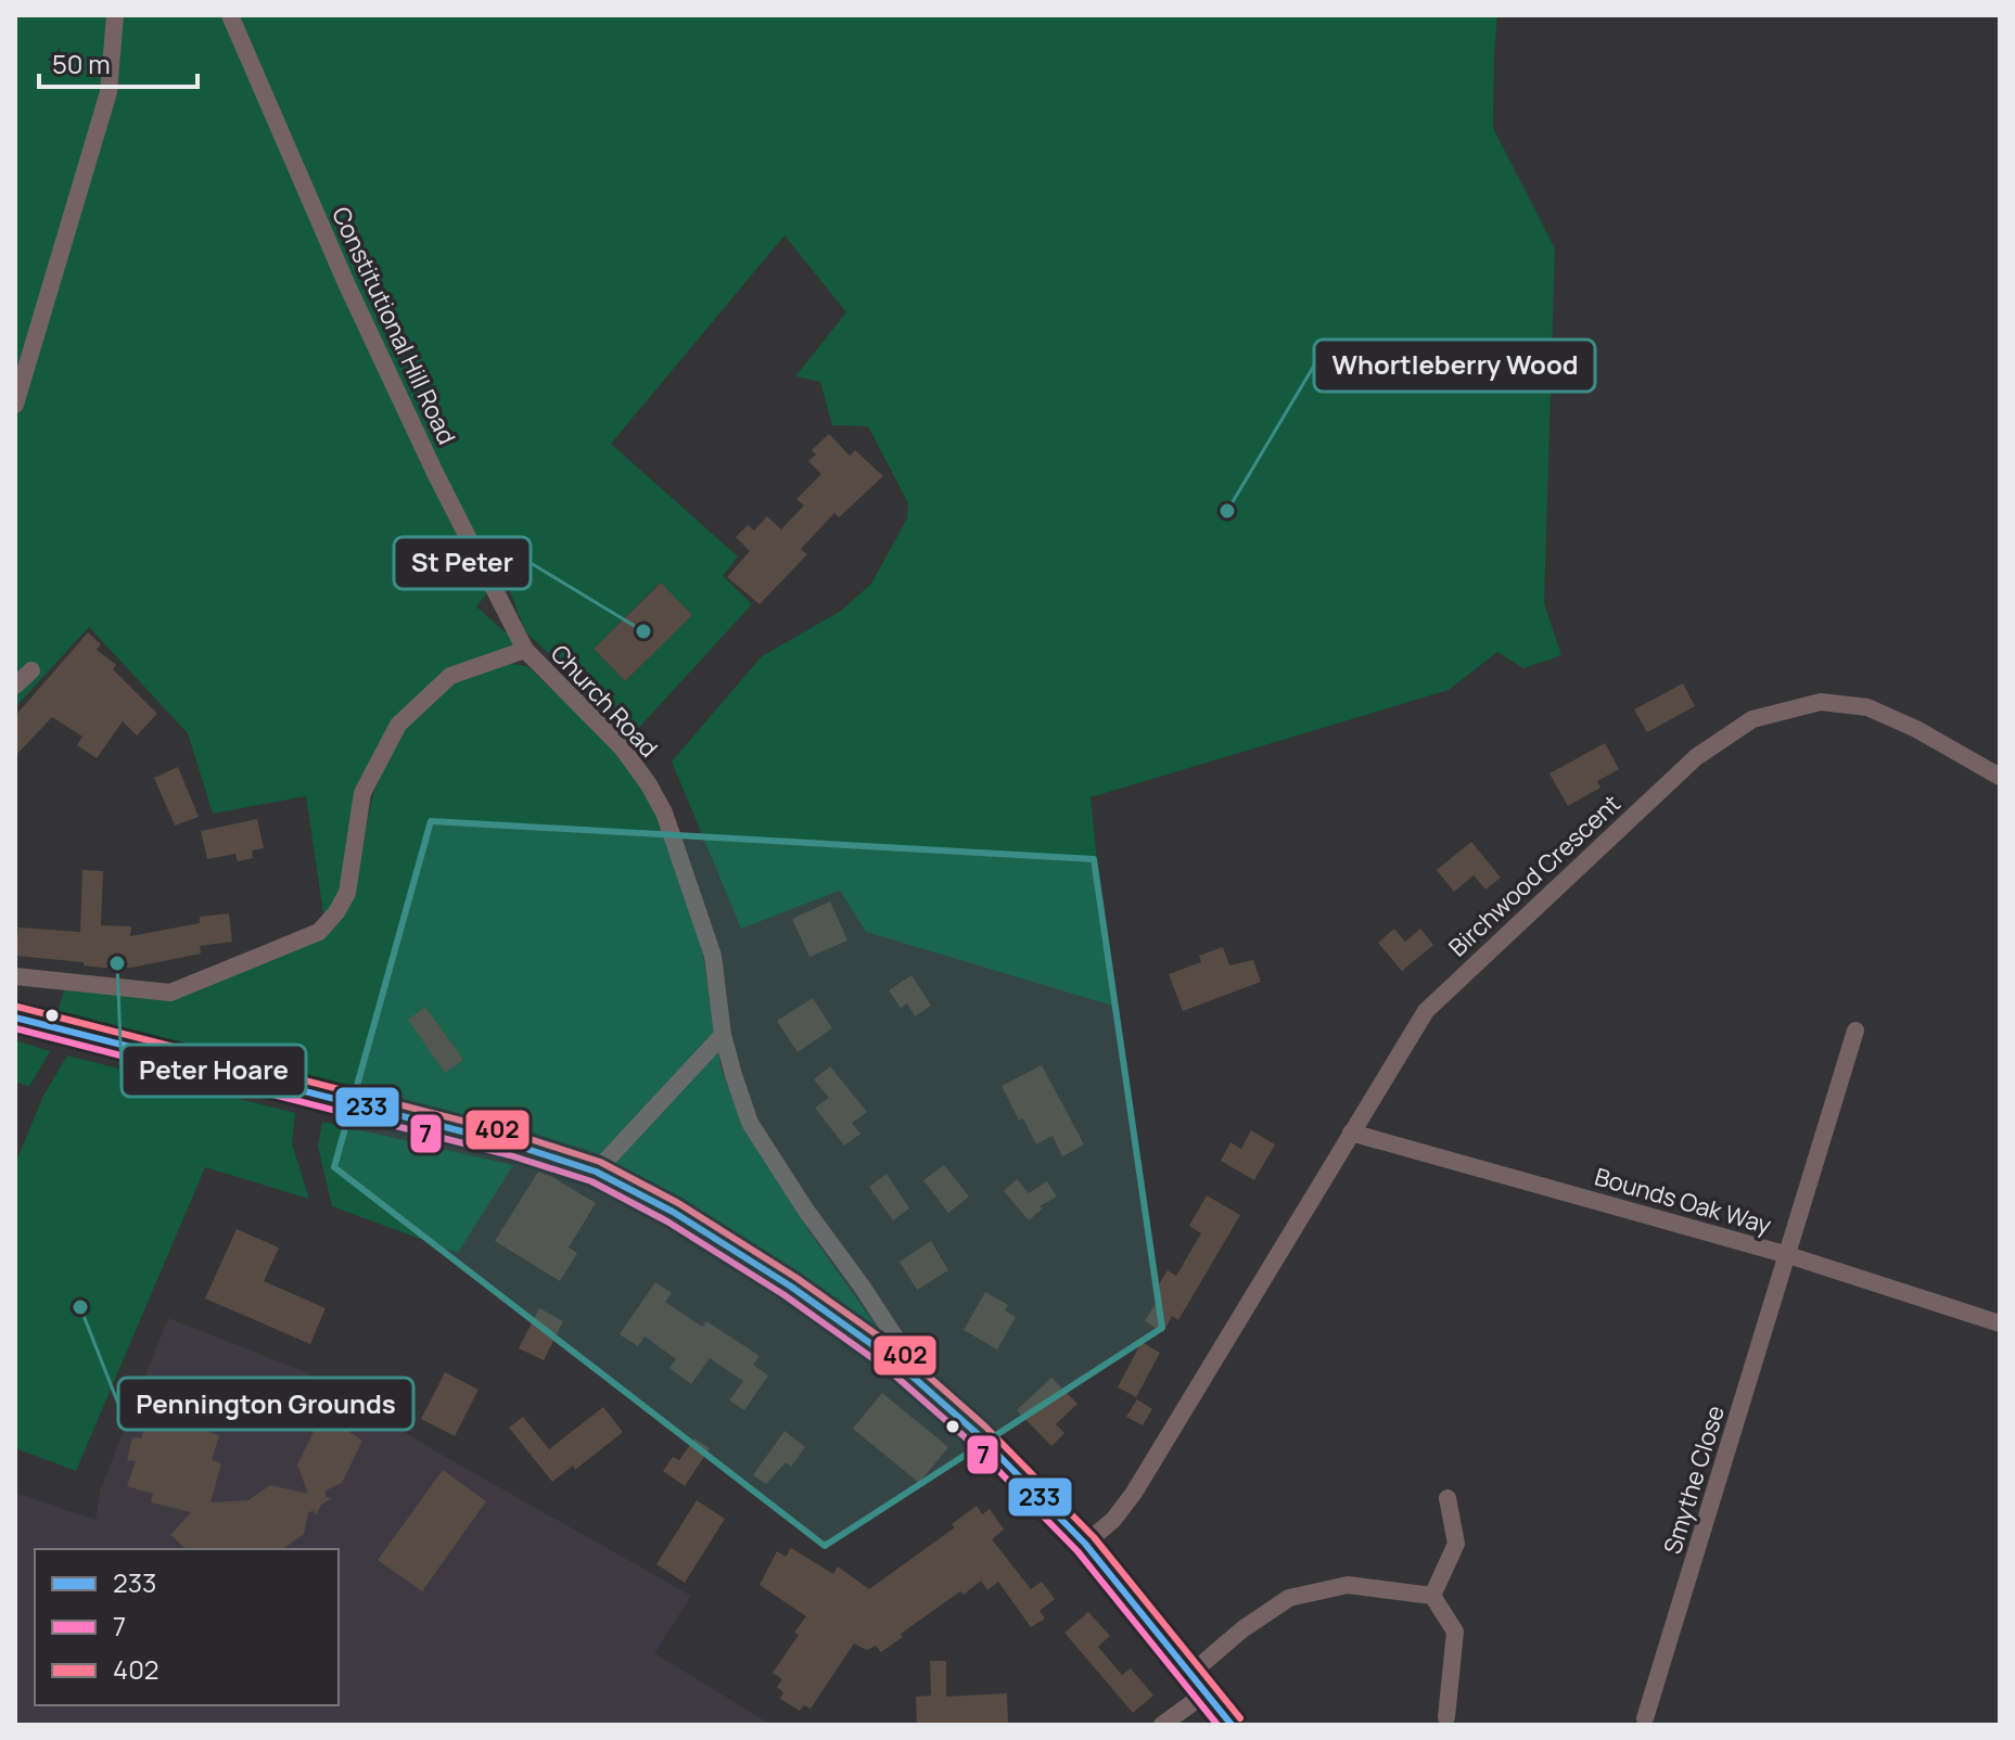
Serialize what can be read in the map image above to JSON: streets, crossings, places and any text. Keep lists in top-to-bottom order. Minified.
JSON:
{"streets":{"street":["Constitutional Hill Road","Church Road","Birchwood Crescent","Bounds Oak Way","Smythe Close"]},"crossings":[["Constitutional Hill Road","Church Road"],["Birchwood Crescent","Bounds Oak Way"],["Bounds Oak Way","Smythe Close"]],"places":["Whortleberry Wood","St Peter","Peter Hoare","Pennington Grounds"],"lines":["transit line 402","transit line 233","transit line 7"],"legend":["233","7","402"],"scale_bar":"50 m"}
